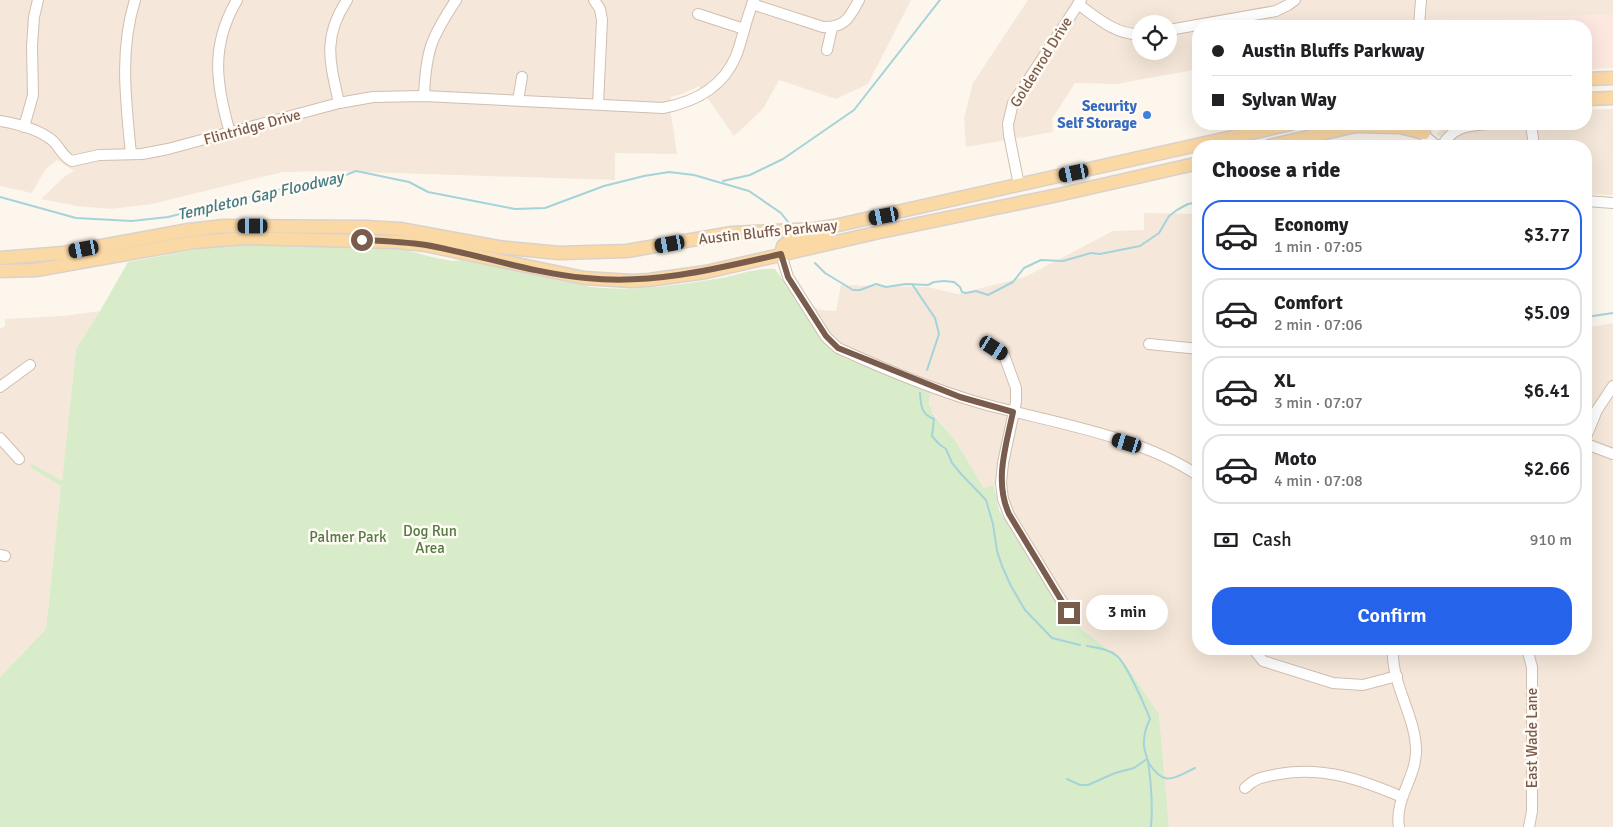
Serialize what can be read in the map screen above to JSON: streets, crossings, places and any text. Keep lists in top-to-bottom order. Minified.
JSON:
{"streets":{"main road":["Austin Bluffs Parkway"],"street":["Goldenrod Drive","Flintridge Drive","East Wade Lane"]},"crossings":[["Goldenrod Drive","Austin Bluffs Parkway"]],"water":["Templeton Gap Floodway"],"parks":["Dog Run Area","Palmer Park"],"places":["Security Self Storage"],"page":{"banner":["Austin Bluffs Parkway","Sylvan Way"],"heading":"Choose a ride","list":[{"name":"Economy","note":"1 min · 07:05","value":"$3.77"},{"name":"Comfort","note":"2 min · 07:06","value":"$5.09"},{"name":"XL","note":"3 min · 07:07","value":"$6.41"},{"name":"Moto","note":"4 min · 07:08","value":"$2.66"}],"pay":["Cash","910 m"],"buttons":"Confirm","bubble":"3 min"}}
